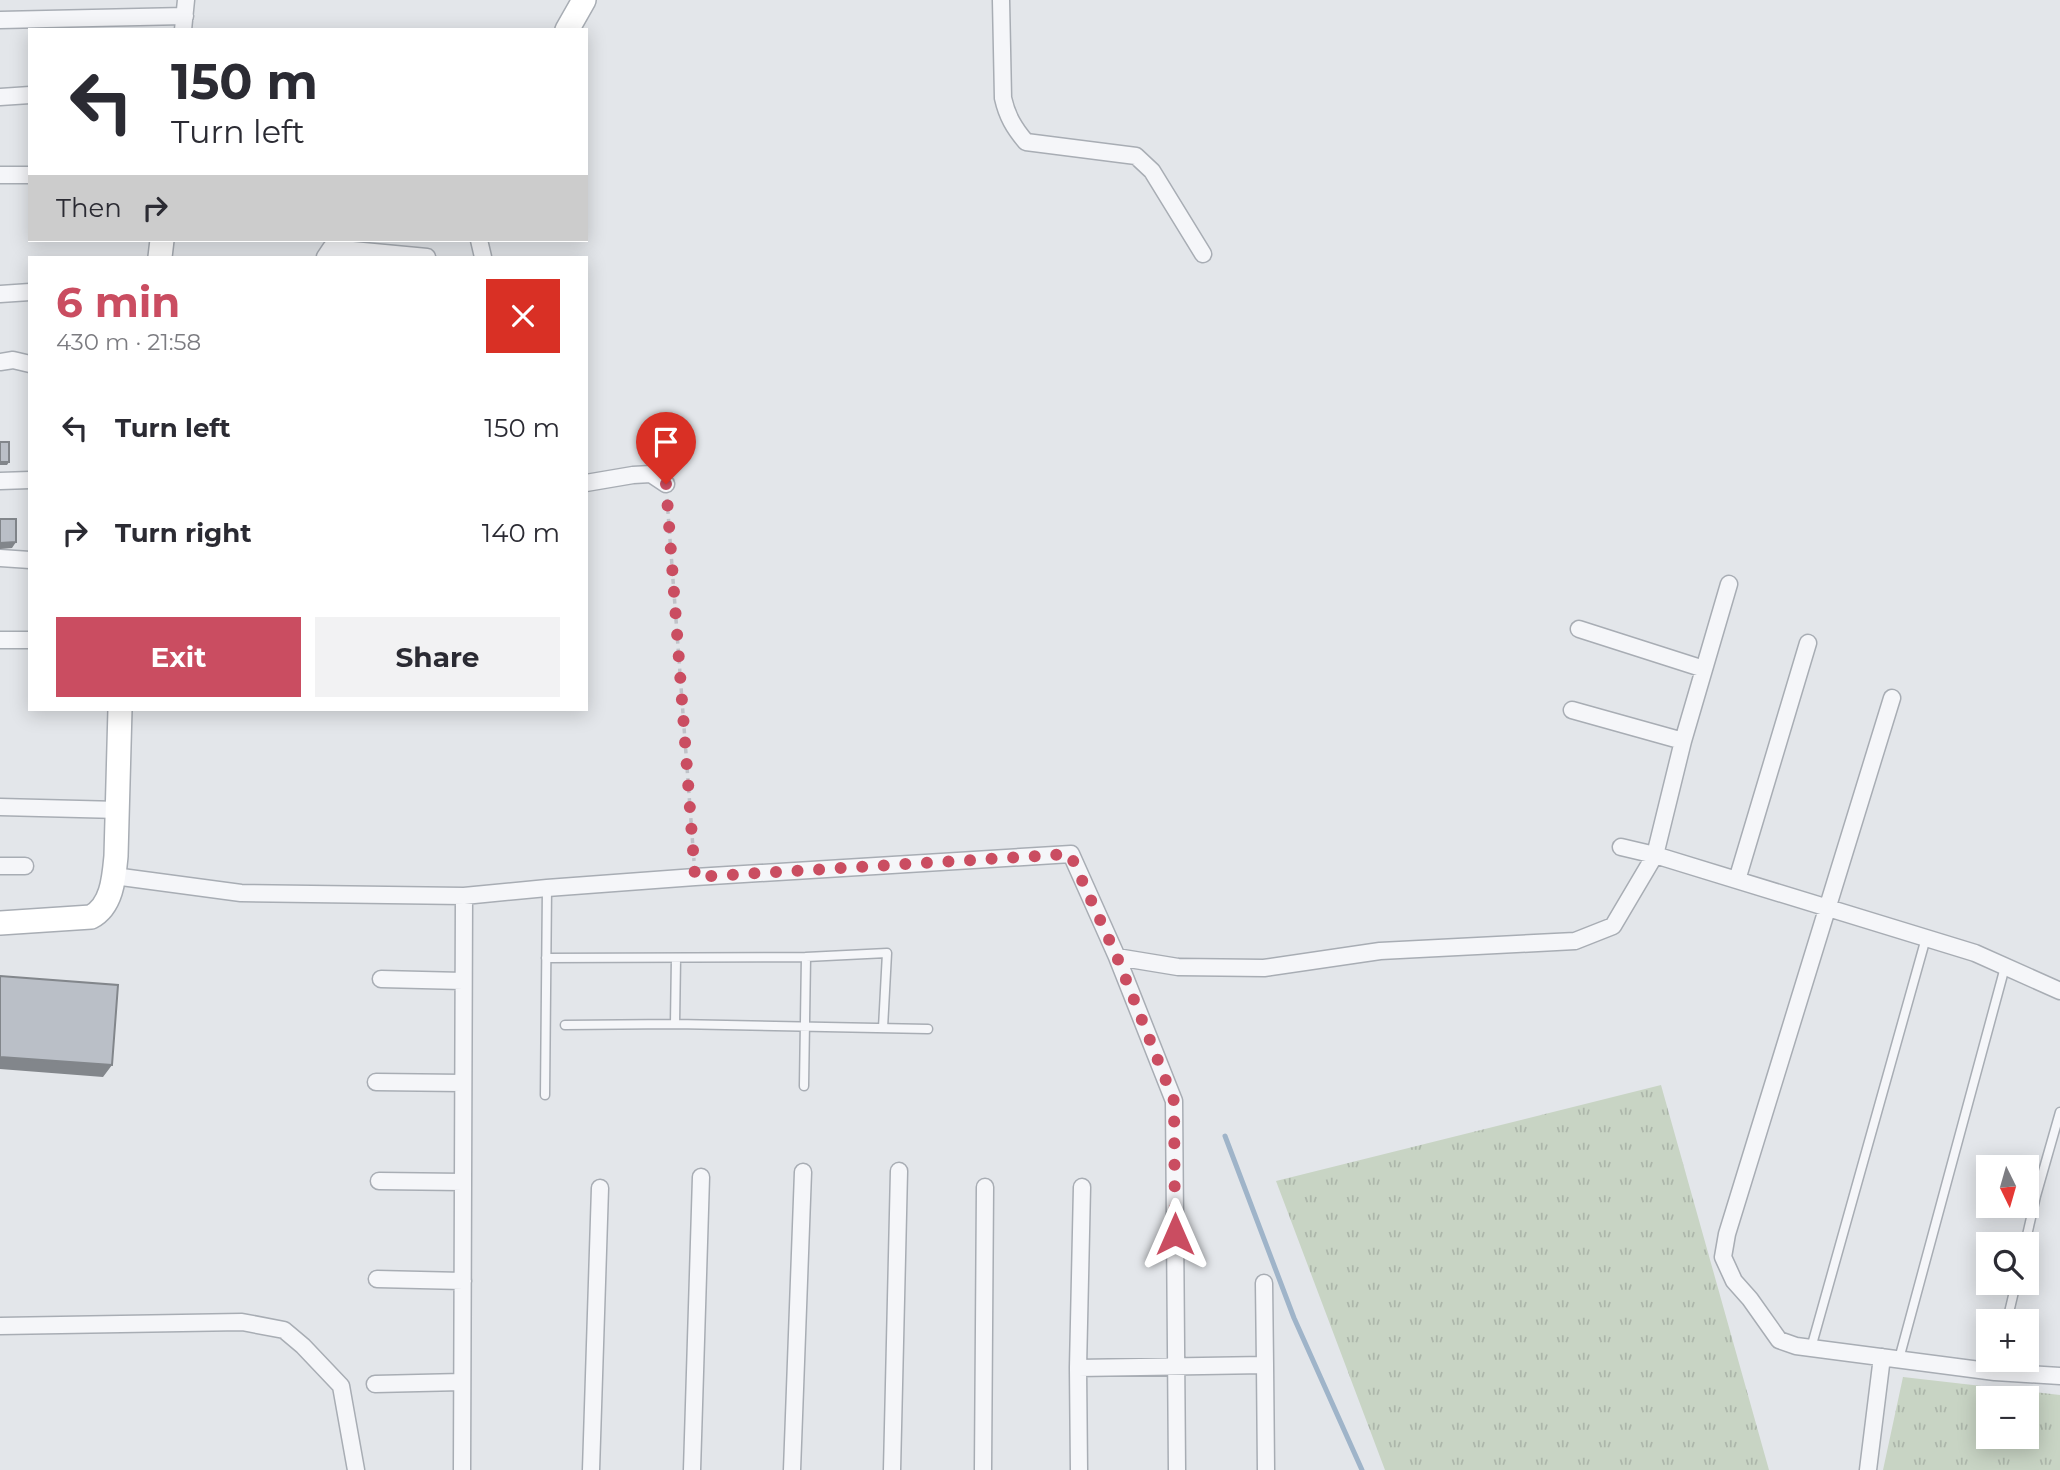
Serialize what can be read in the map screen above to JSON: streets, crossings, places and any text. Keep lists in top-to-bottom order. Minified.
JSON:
{"north":"bottom","page":{"turn":["150 m","Turn left"],"then":"Then","heading":["6 min","430 m · 21:58"],"list":[{"name":"Turn left","value":"150 m"},{"name":"Turn right","value":"140 m"}],"buttons":["Exit","Share"],"map_buttons":["+","−"]}}
